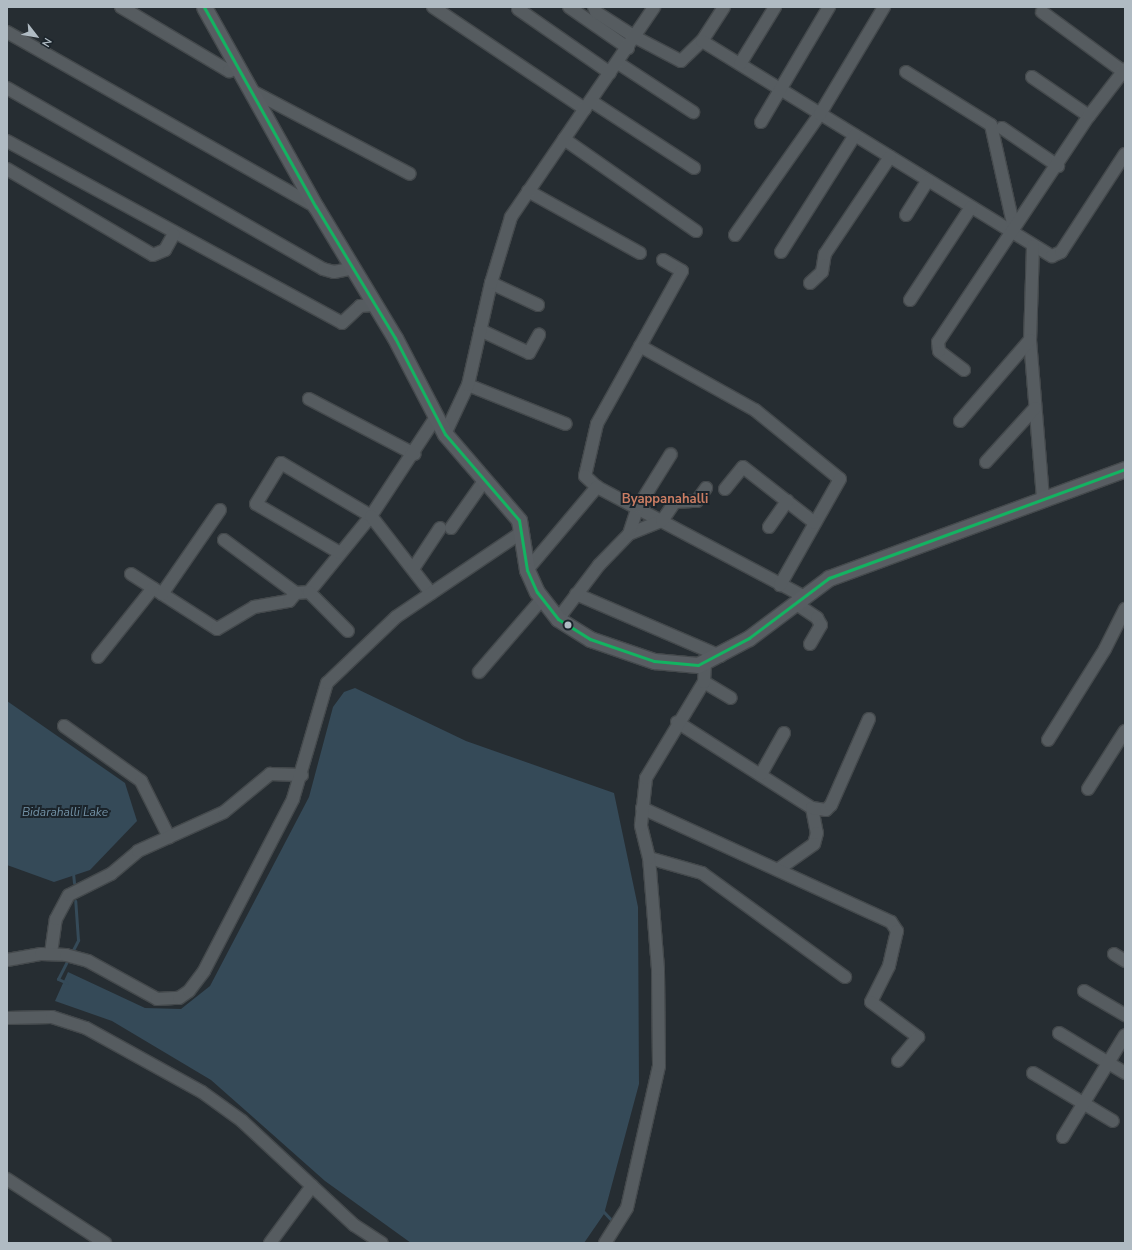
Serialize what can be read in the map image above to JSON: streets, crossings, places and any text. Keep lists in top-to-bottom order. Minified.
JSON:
{"districts":["Byappanahalli"],"water":["Bidarahalli Lake"],"north":"bottom right"}
